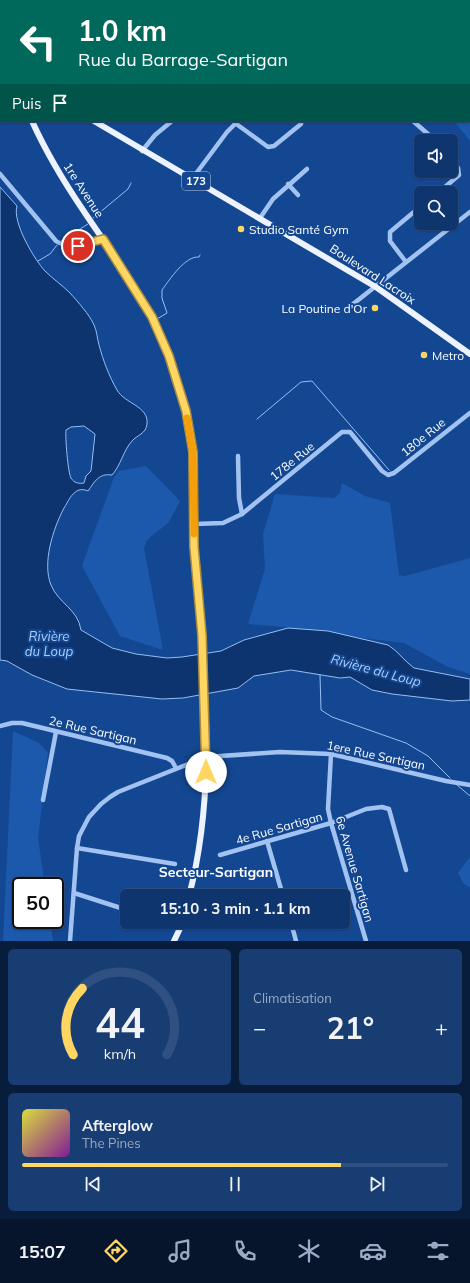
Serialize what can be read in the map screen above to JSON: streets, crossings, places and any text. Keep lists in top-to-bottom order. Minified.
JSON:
{"streets":{"main road":["173","1re Avenue","Boulevard Lacroix"],"street":["180e Rue","178e Rue","2e Rue Sartigan","1ere Rue Sartigan","4e Rue Sartigan","6e Avenue Sartigan"]},"crossings":[["1re Avenue","178e Rue"],["1re Avenue","1ere Rue Sartigan"],["180e Rue","178e Rue"],["2e Rue Sartigan","1ere Rue Sartigan"],["1ere Rue Sartigan","6e Avenue Sartigan"],["4e Rue Sartigan","6e Avenue Sartigan"]],"districts":["Secteur-Sartigan"],"water":["Rivière du Loup"],"places":["Studio Santé Gym","La Poutine d'Or","Metro"],"page":{"turn":["1.0 km","Rue du Barrage-Sartigan"],"then":"Puis","limit":"50","trip":"15:10 · 3 min · 1.1 km","tile":"Climatisation","heat":["−","21°","+"],"song":["Afterglow","The Pines"],"tabs":"15:07","gauge":["44","km/h"]}}
